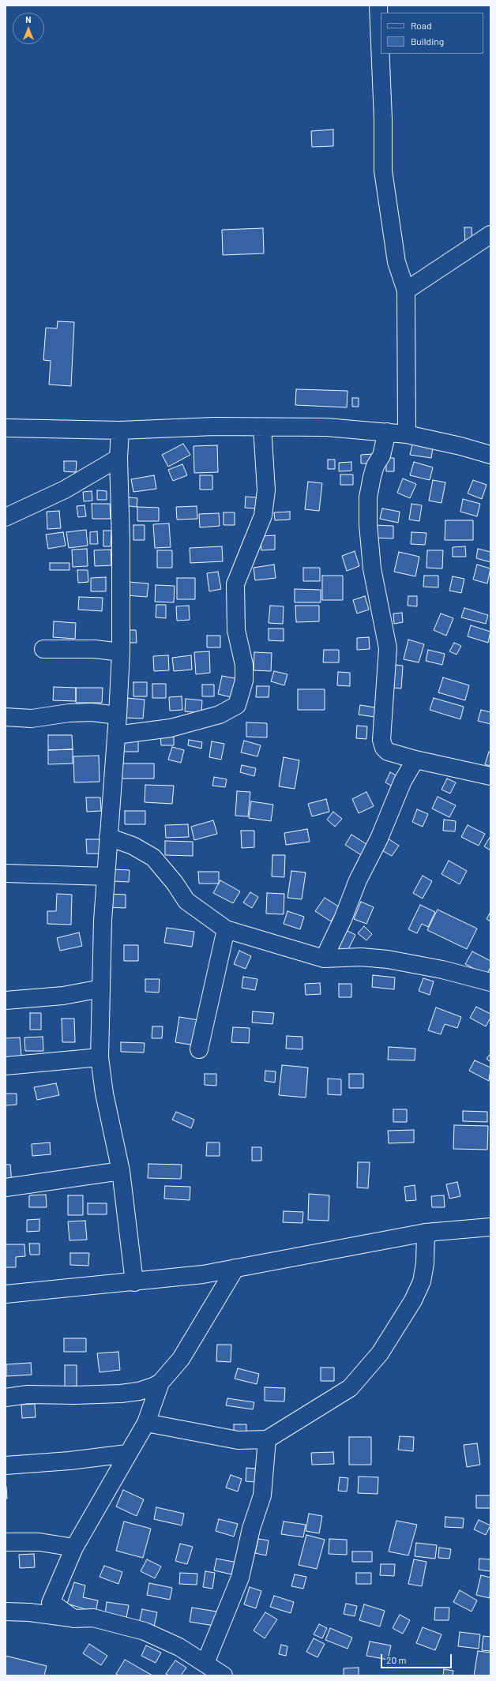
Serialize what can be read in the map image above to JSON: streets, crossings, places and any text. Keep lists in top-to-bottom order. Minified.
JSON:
{"legend":["Road","Building"],"scale_bar":"20 m","north":"top"}
